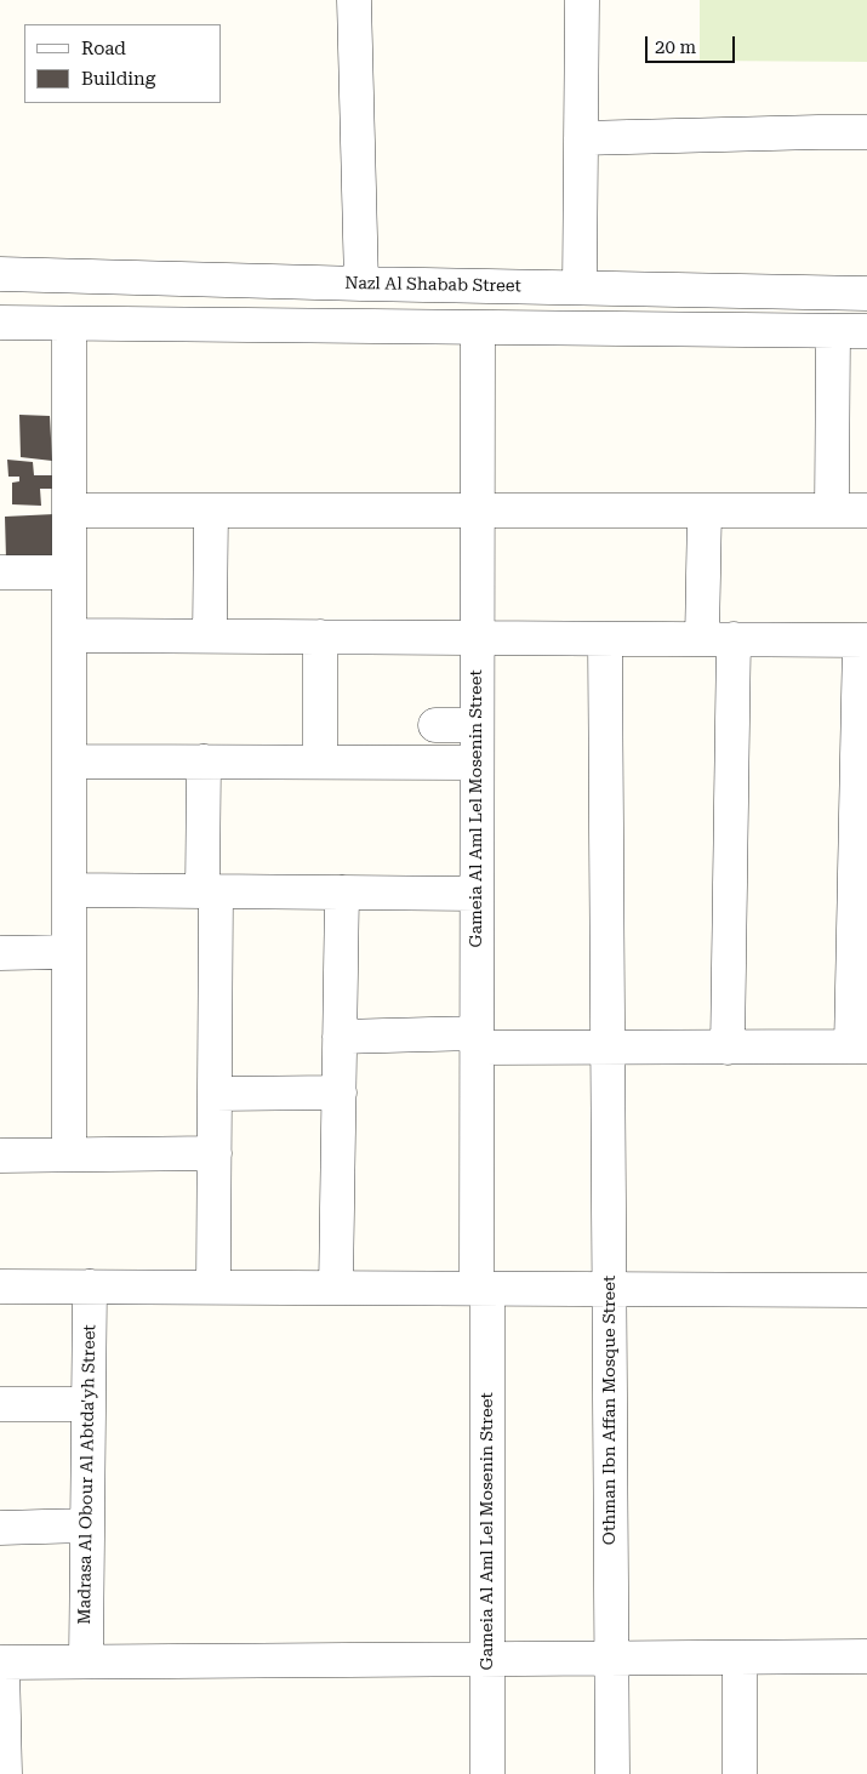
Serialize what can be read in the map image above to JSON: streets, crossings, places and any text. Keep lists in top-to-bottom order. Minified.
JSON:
{"streets":{"street":["Nazl Al Shabab Street","Gameia Al Aml Lel Mosenin Street","Othman Ibn Affan Mosque Street","Madrasa Al Obour Al Abtda'yh Street"]},"legend":["Road","Building"],"scale_bar":"20 m"}
